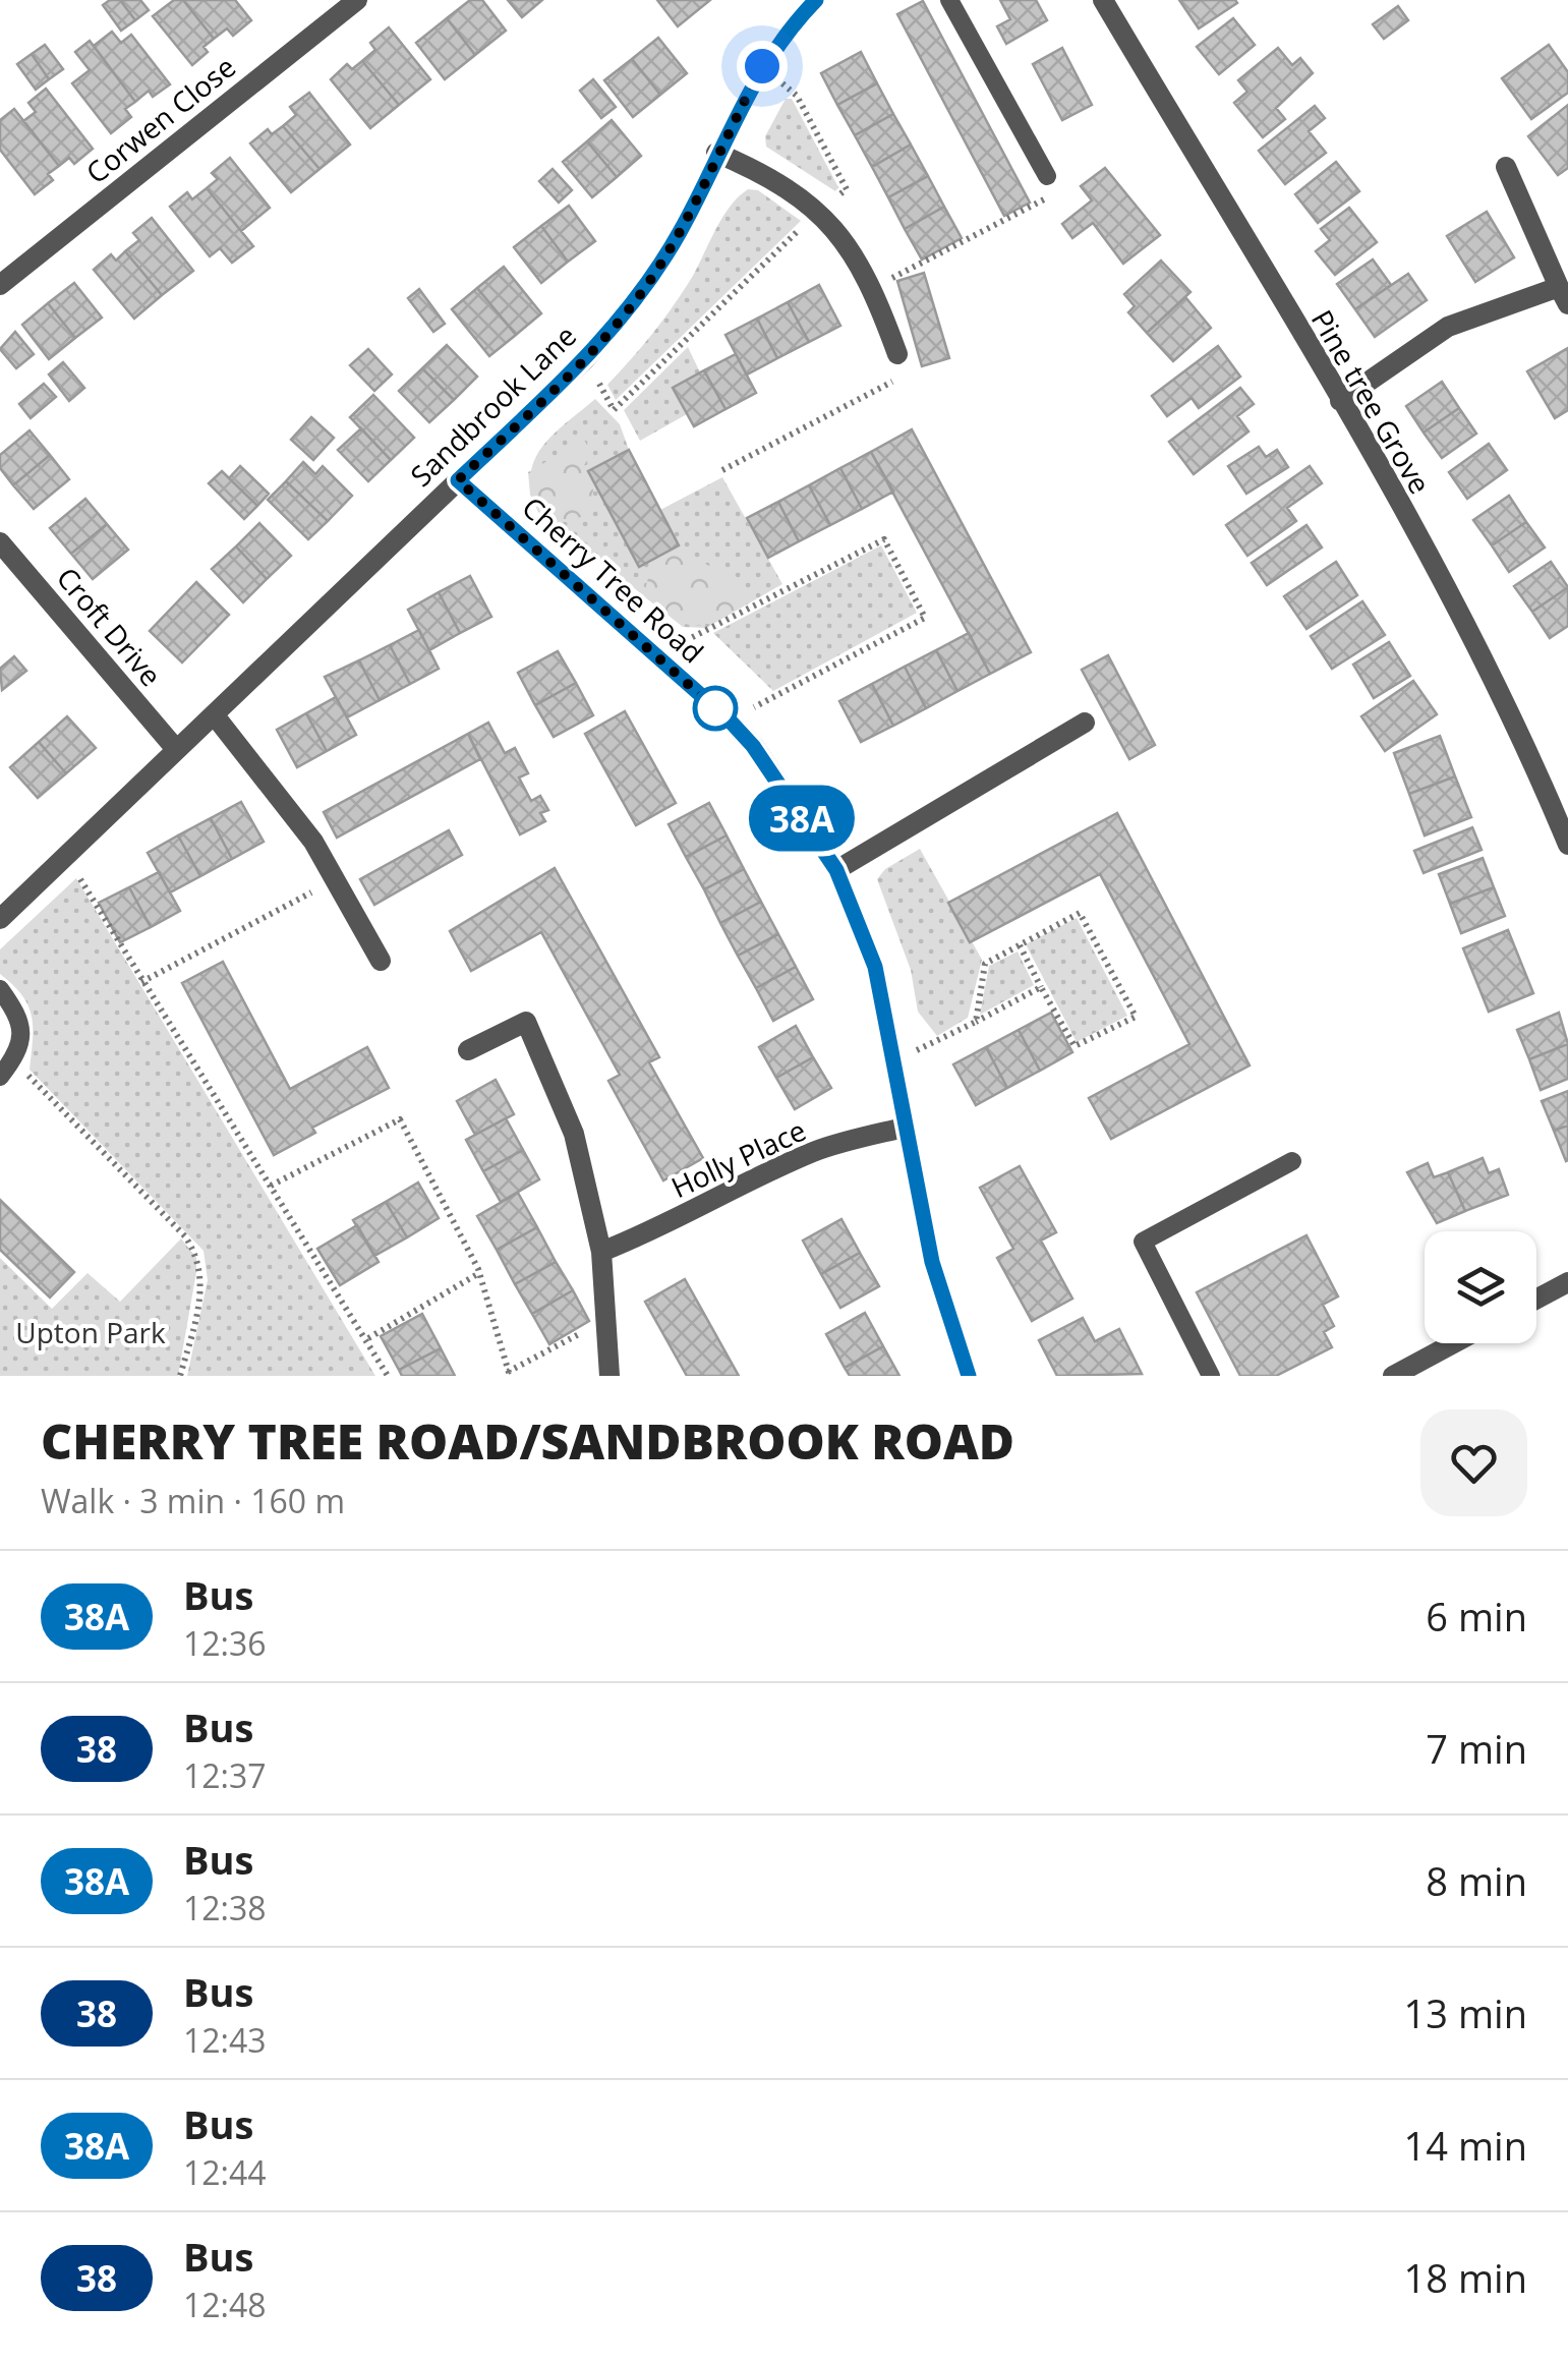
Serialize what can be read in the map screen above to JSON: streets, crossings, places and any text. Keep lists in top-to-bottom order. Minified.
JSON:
{"streets":{"street":["Corwen Close","Pine tree Grove","Sandbrook Lane","Cherry Tree Road","Croft Drive","Holly Place"]},"crossings":[["Sandbrook Lane","Cherry Tree Road"],["Sandbrook Lane","Croft Drive"],["Cherry Tree Road","Holly Place"]],"parks":["Upton Park"],"lines":["bus line 38A"],"page":{"on_map":"38A","heading":["CHERRY TREE ROAD/SANDBROOK ROAD","Walk · 3 min · 160 m"],"list":[{"mark":"38A","name":"Bus","note":"12:36","value":"6 min"},{"mark":"38","name":"Bus","note":"12:37","value":"7 min"},{"mark":"38A","name":"Bus","note":"12:38","value":"8 min"},{"mark":"38","name":"Bus","note":"12:43","value":"13 min"},{"mark":"38A","name":"Bus","note":"12:44","value":"14 min"},{"mark":"38","name":"Bus","note":"12:48","value":"18 min"}]}}
